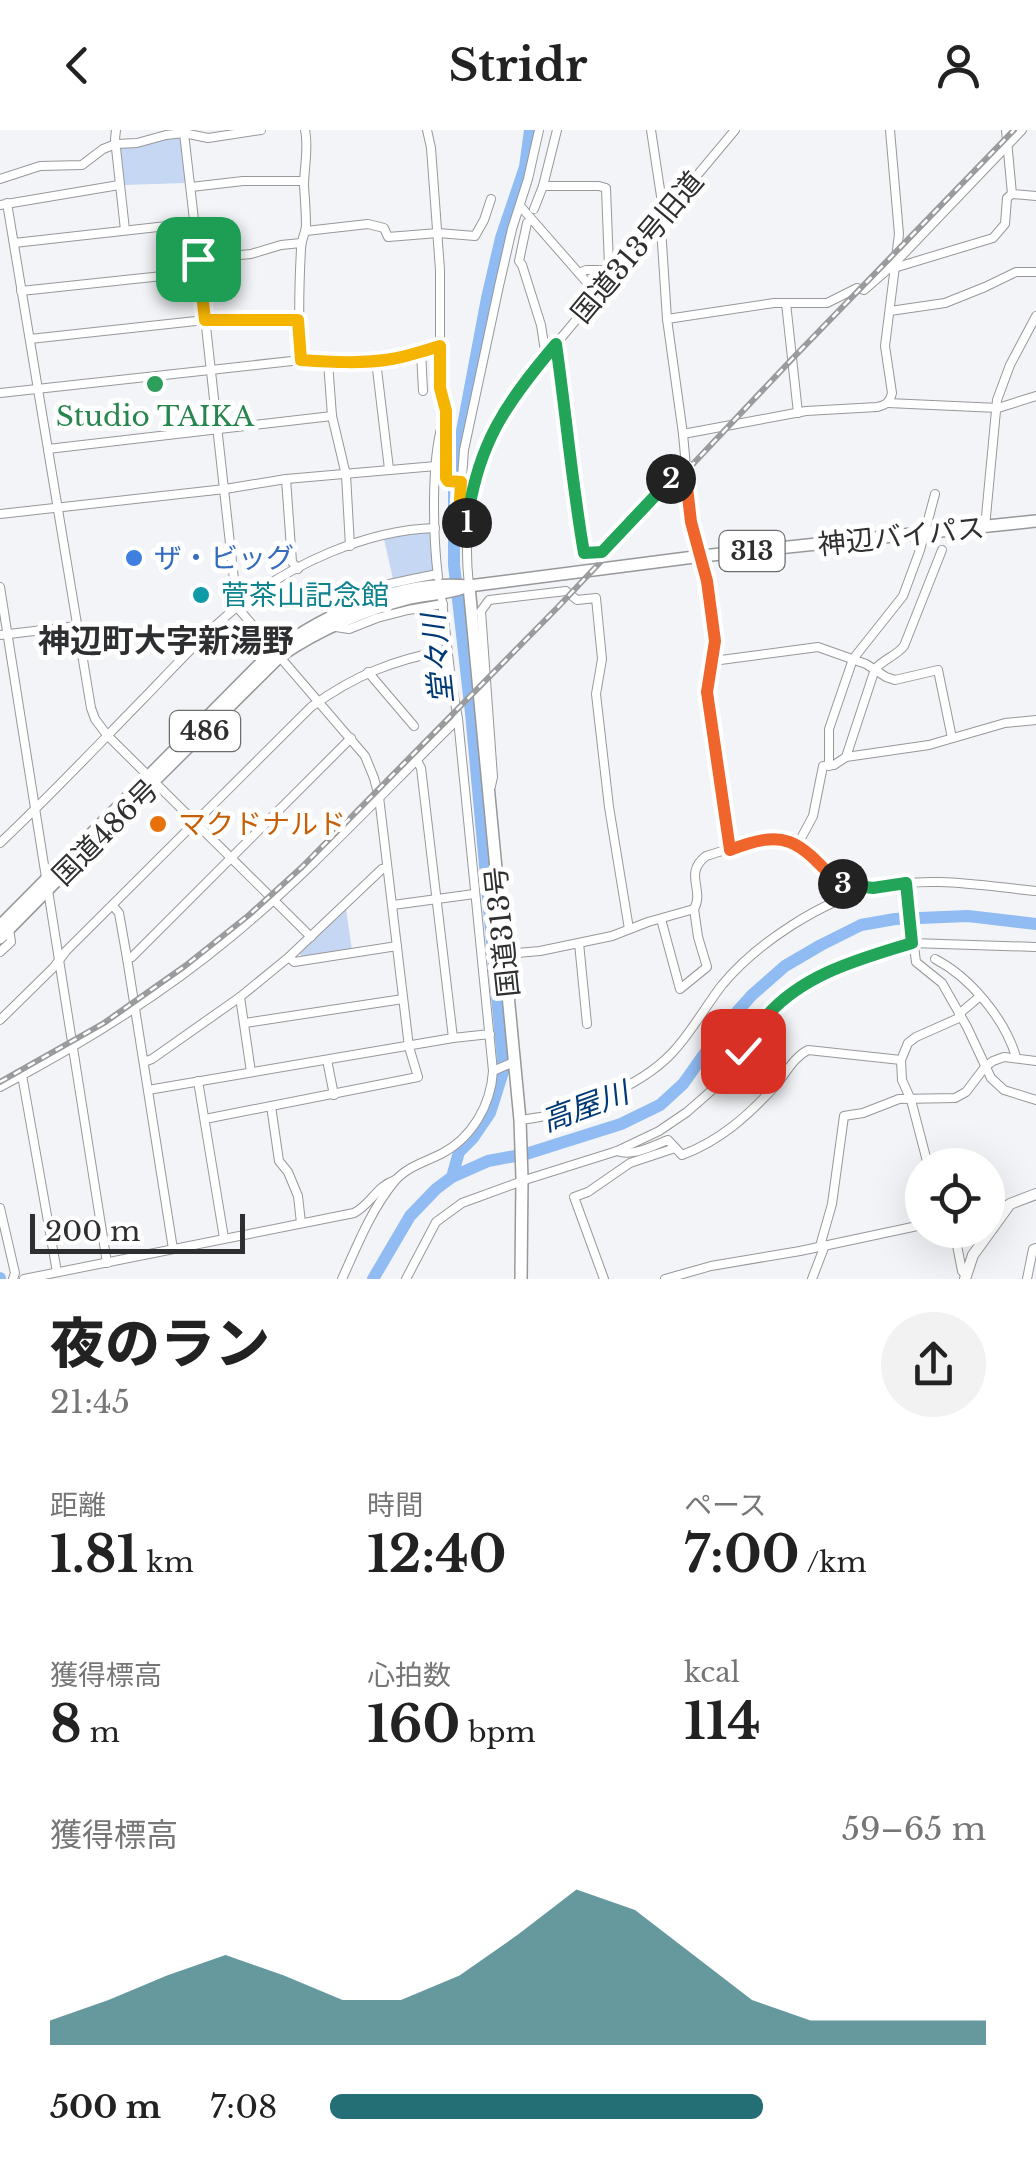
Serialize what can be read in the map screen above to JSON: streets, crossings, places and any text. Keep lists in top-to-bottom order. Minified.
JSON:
{"streets":{"highway":["神辺バイパス","313","486","国道486号","国道313号"],"street":["国道313号旧道"]},"crossings":[["国道313号旧道","神辺バイパス"],["国道313号旧道","国道486号"],["国道313号旧道","国道313号"],["神辺バイパス","国道486号"],["神辺バイパス","国道313号"],["国道486号","国道313号"]],"districts":["神辺町大字新湯野"],"water":["堂々川","高屋川"],"places":["Studio TAIKA","ザ・ビッグ","菅茶山記念館","マクドナルド"],"scale_bar":"200 m","page":{"header":"Stridr","pins":["2","1","3"],"scale":"200 m","heading":["夜のラン","21:45"],"stats":[["距離","1.81 km"],["時間","12:40"],["ペース","7:00 /km"],["獲得標高","8 m"],["心拍数","160 bpm"],["kcal","114"]],"chart":["獲得標高","59–65 m"],"list":[{"name":"500 m","note":"7:08"}]}}
